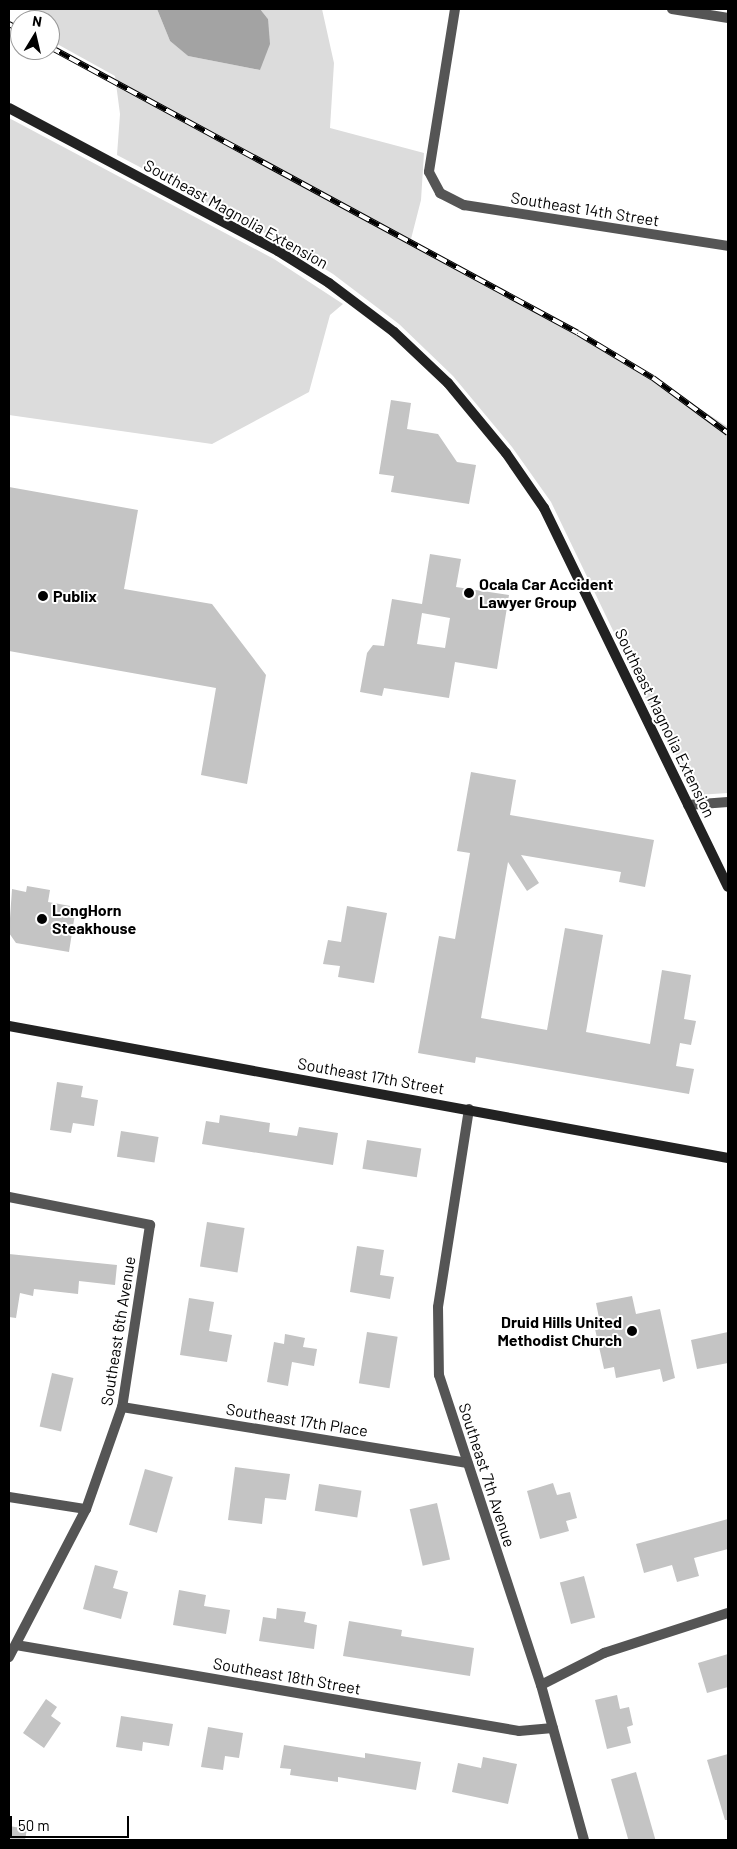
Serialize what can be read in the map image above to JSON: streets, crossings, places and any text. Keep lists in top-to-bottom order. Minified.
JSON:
{"streets":{"main road":["Southeast Magnolia Extension","Southeast 17th Street"],"street":["Southeast 14th Street","Southeast 6th Avenue","Southeast 17th Place","Southeast 7th Avenue","Southeast 18th Street"]},"crossings":[["Southeast 17th Street","Southeast 7th Avenue"],["Southeast 6th Avenue","Southeast 17th Place"],["Southeast 6th Avenue","Southeast 18th Street"],["Southeast 17th Place","Southeast 7th Avenue"],["Southeast 7th Avenue","Southeast 18th Street"]],"places":["Ocala Car Accident Lawyer Group","Publix","LongHorn Steakhouse","Druid Hills United Methodist Church"],"scale_bar":"50 m","north":"top"}
